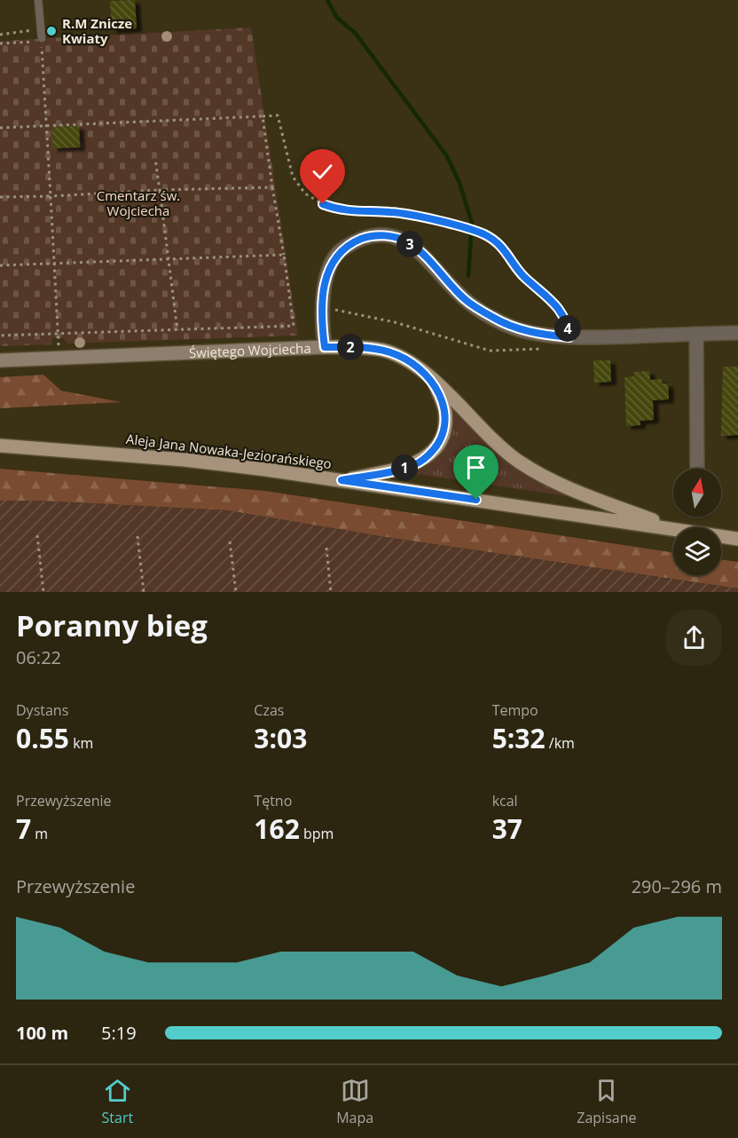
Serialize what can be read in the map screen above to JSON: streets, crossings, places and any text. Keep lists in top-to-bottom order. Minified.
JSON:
{"streets":{"main road":["Świętego Wojciecha","Aleja Jana Nowaka-Jeziorańskiego"]},"parks":["Cmentarz św. Wojciecha"],"places":["R.M Znicze Kwiaty"],"north":"top","page":{"pins":["3","4","2","1"],"heading":["Poranny bieg","06:22"],"stats":[["Dystans","0.55 km"],["Czas","3:03"],["Tempo","5:32 /km"],["Przewyższenie","7 m"],["Tętno","162 bpm"],["kcal","37"]],"chart":["Przewyższenie","290–296 m"],"list":[{"name":"100 m","note":"5:19"}],"tabs":["Start","Mapa","Zapisane"]}}
